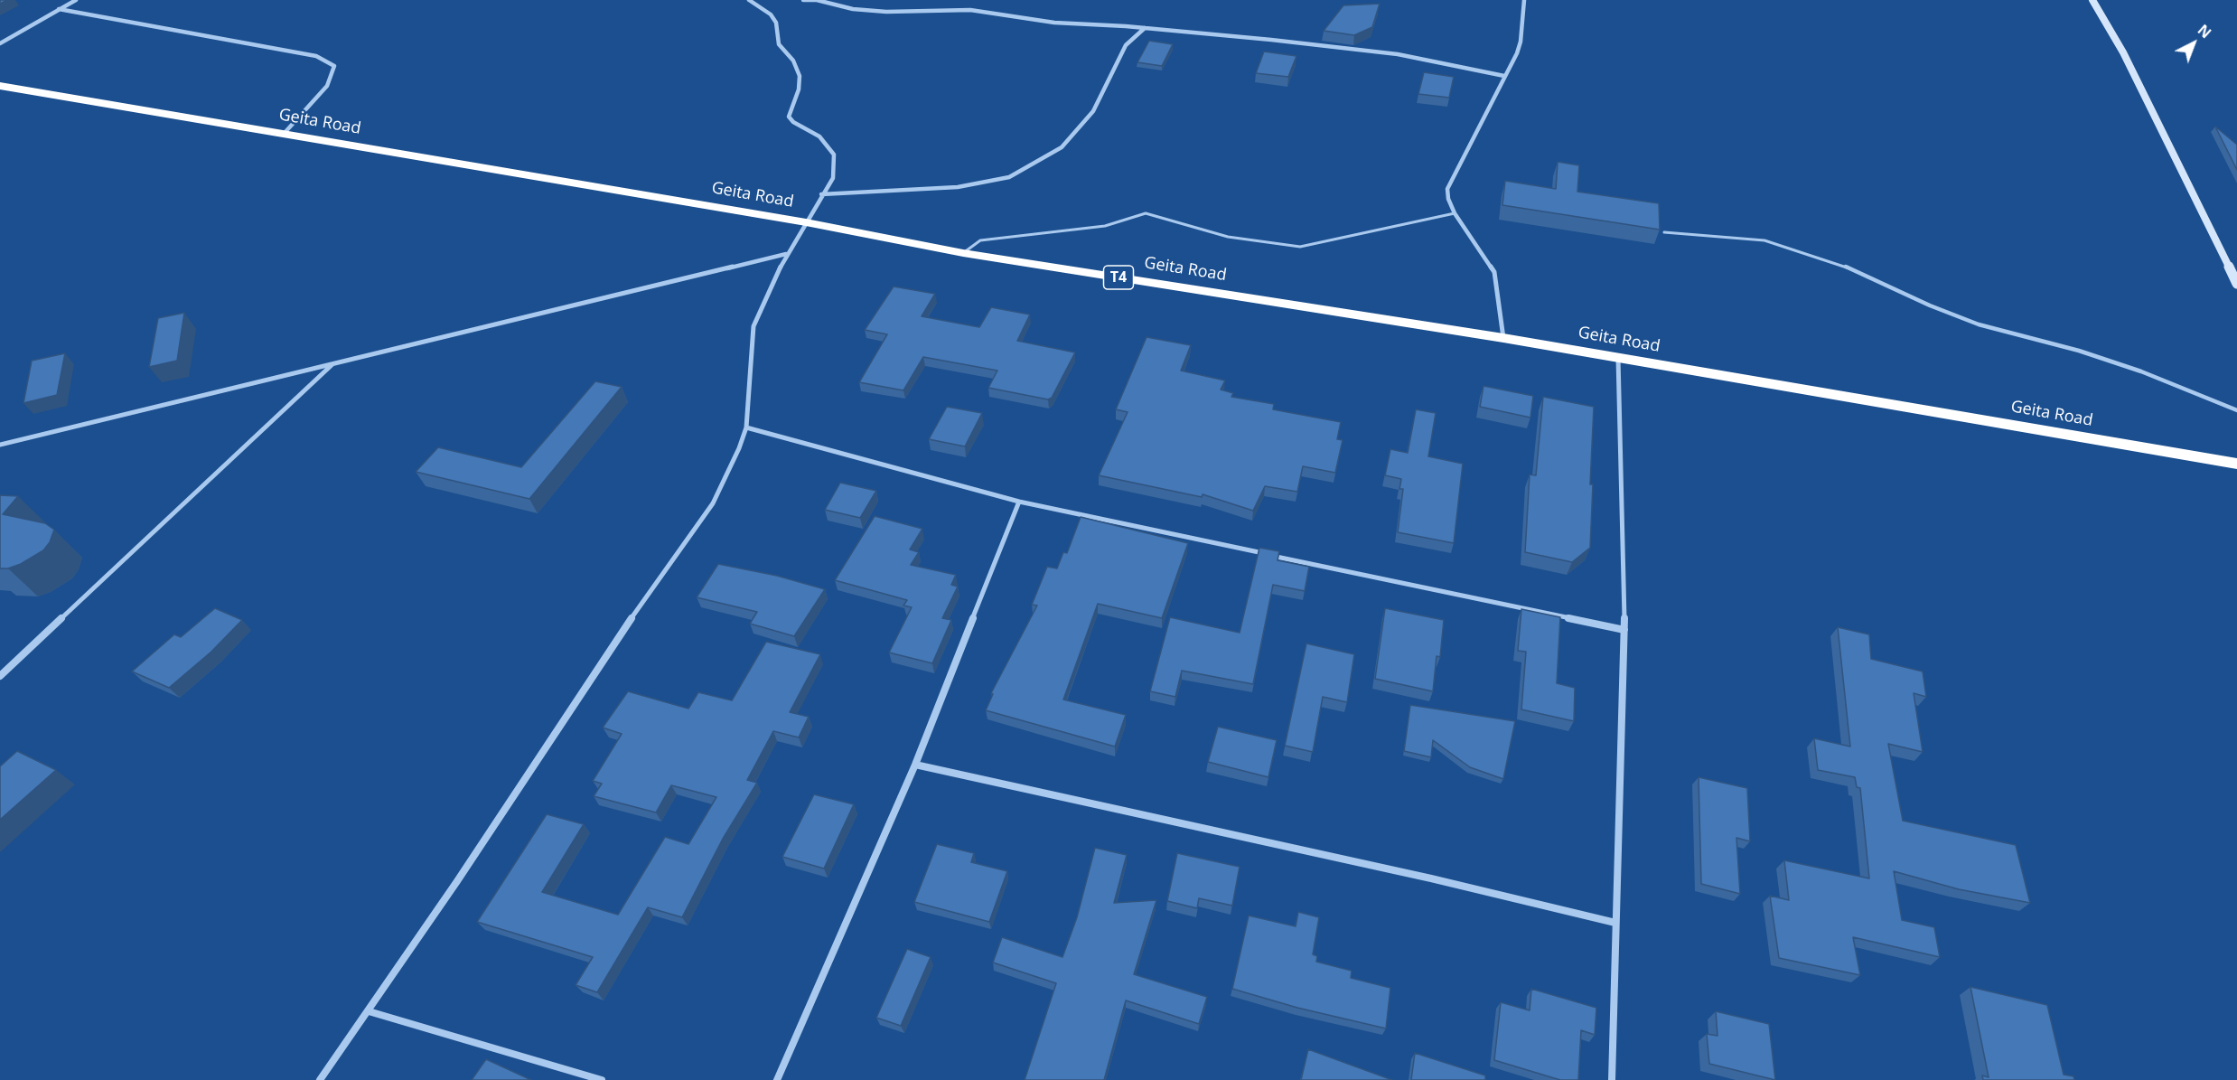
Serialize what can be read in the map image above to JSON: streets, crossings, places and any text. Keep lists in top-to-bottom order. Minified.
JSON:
{"streets":{"highway":["Geita Road","T4"]},"north":"top right"}
